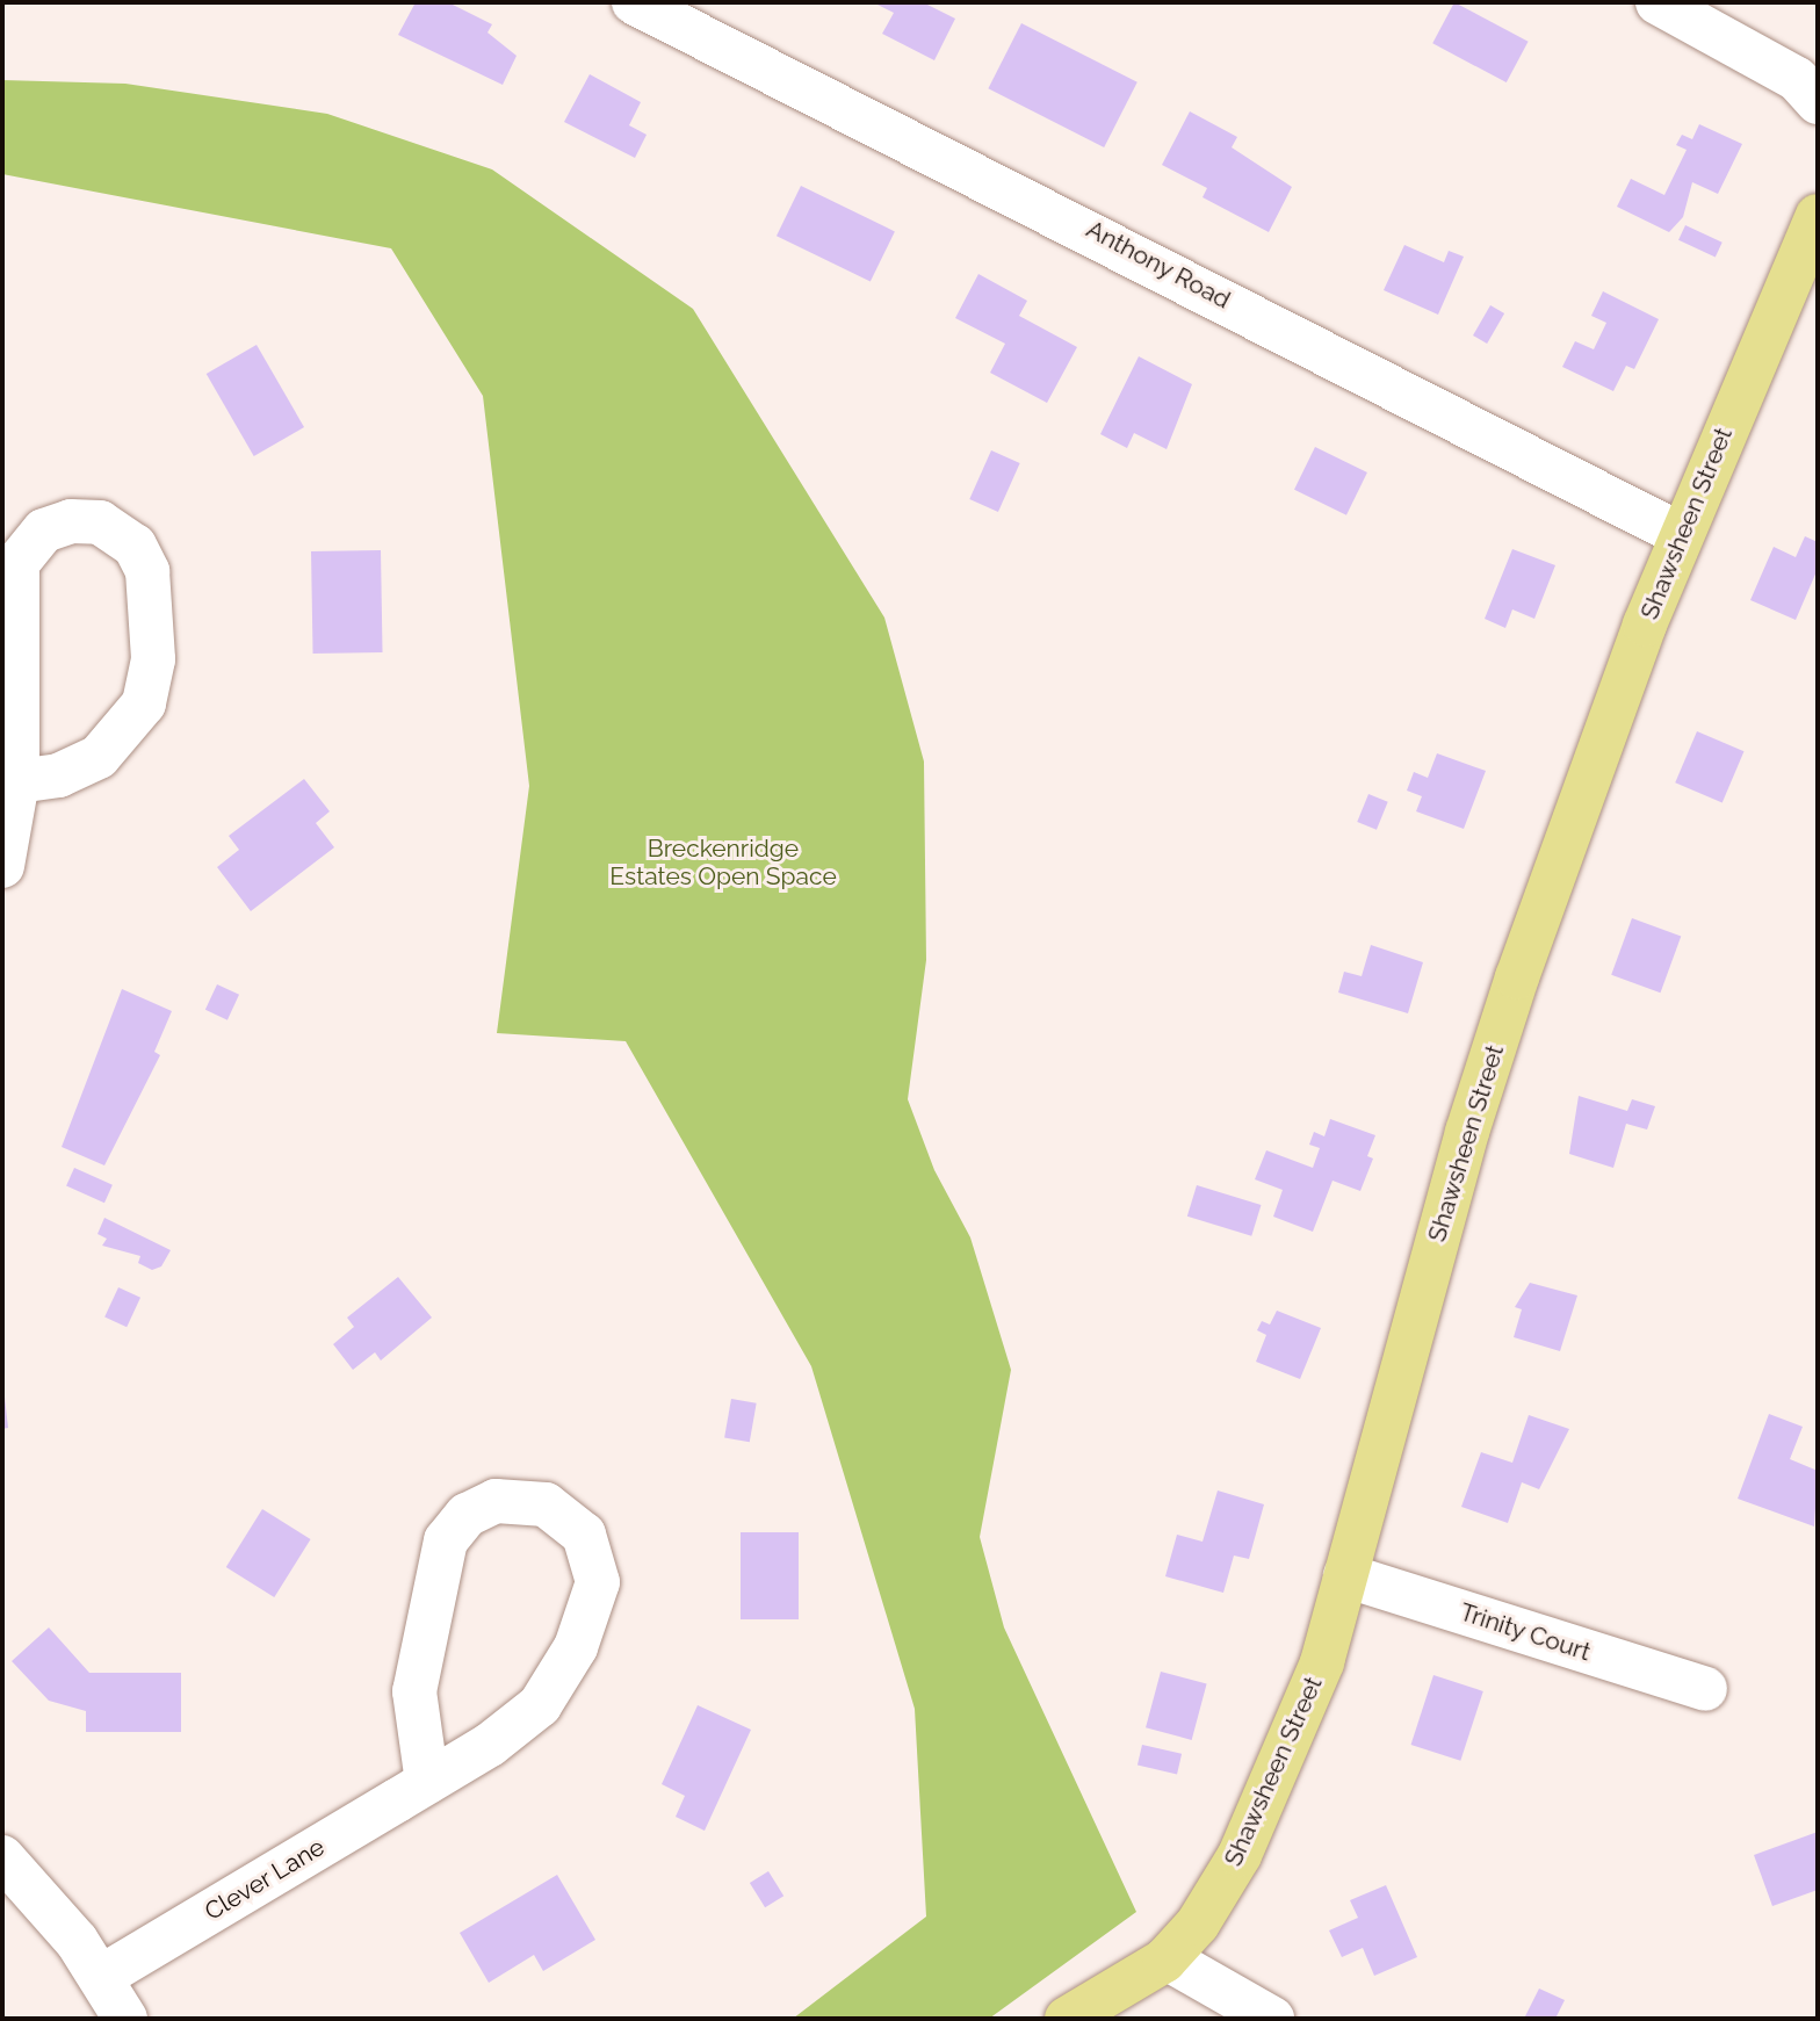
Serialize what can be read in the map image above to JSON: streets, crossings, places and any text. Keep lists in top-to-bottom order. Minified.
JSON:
{"streets":{"main road":["Shawsheen Street"],"street":["Anthony Road","Trinity Court","Clever Lane"]},"crossings":[["Anthony Road","Shawsheen Street"],["Shawsheen Street","Trinity Court"]],"parks":["Breckenridge Estates Open Space"]}
